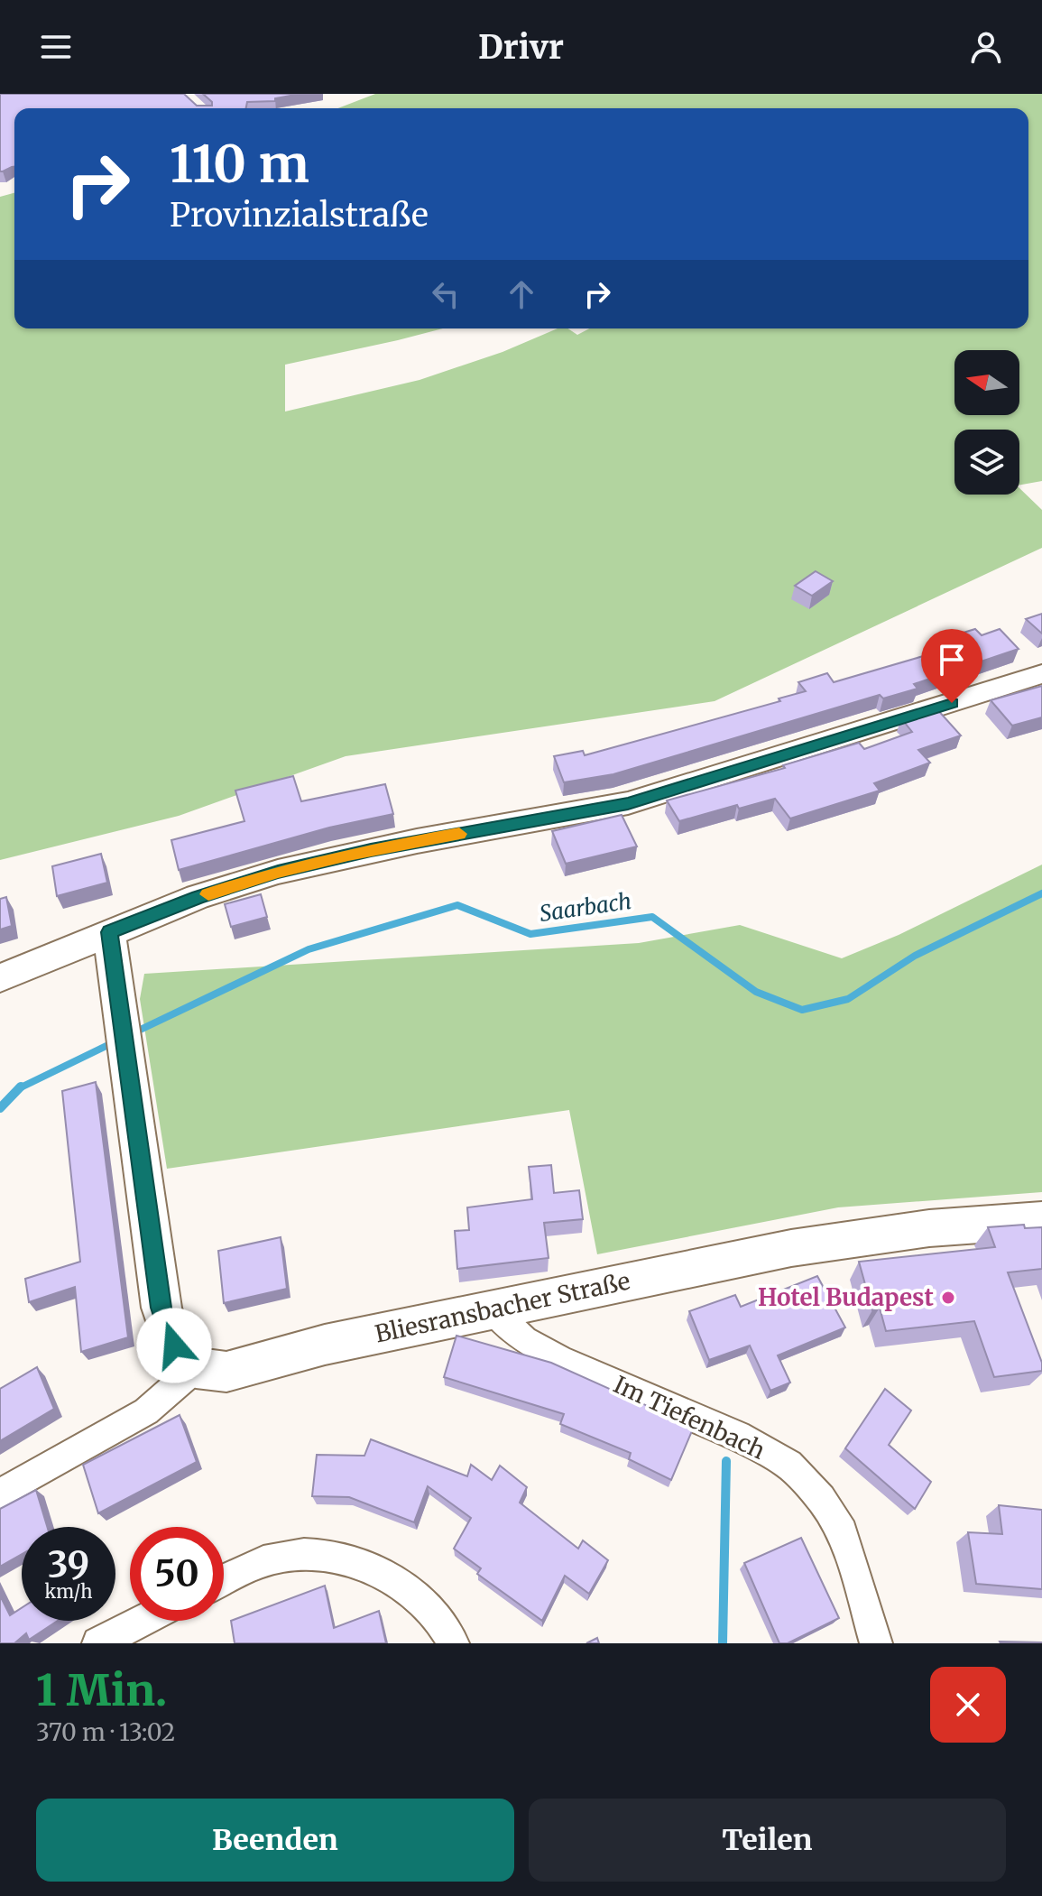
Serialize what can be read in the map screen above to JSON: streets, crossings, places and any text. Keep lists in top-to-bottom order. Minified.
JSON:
{"streets":{"main road":["Bliesransbacher Straße"],"street":["Im Tiefenbach"]},"crossings":[["Bliesransbacher Straße","Im Tiefenbach"]],"water":["Saarbach"],"places":["Hotel Budapest"],"north":"left","page":{"header":"Drivr","turn":["110 m","Provinzialstraße"],"speed":"39 km/h","limit":"50","heading":["1 Min.","370 m · 13:02"],"buttons":["Beenden","Teilen"]}}
